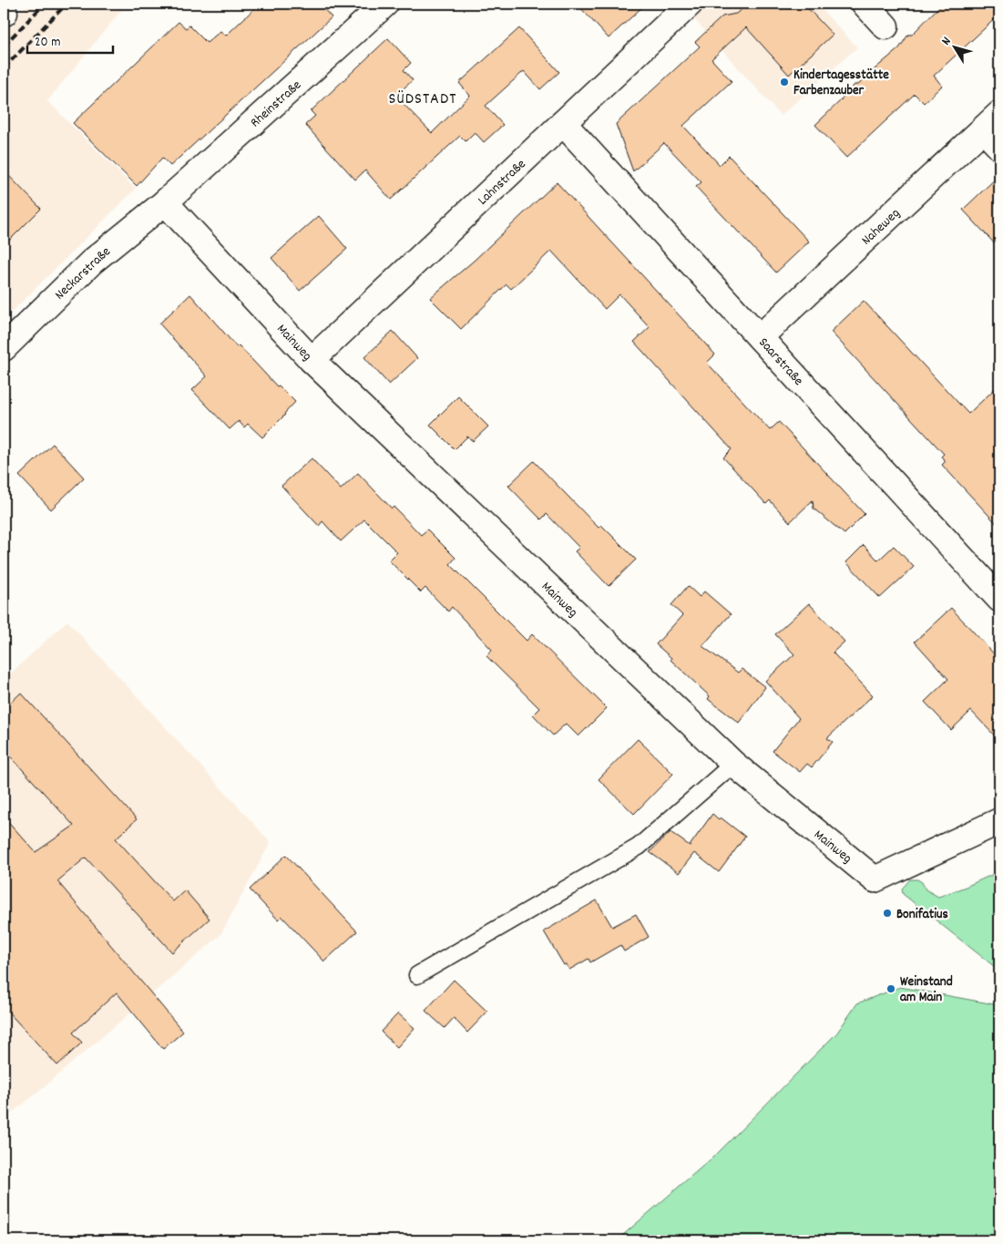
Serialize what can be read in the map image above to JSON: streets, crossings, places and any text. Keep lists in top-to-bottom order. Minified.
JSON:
{"streets":{"street":["Rheinstraße","Lahnstraße","Naheweg","Neckarstraße","Mainweg","Saarstraße"]},"crossings":[["Rheinstraße","Neckarstraße"],["Rheinstraße","Mainweg"],["Lahnstraße","Mainweg"],["Lahnstraße","Saarstraße"],["Naheweg","Saarstraße"],["Neckarstraße","Mainweg"]],"districts":["SÜDSTADT"],"places":["Kindertagesstätte Farbenzauber","Bonifatius","Weinstand am Main"],"scale_bar":"20 m","north":"top left"}
